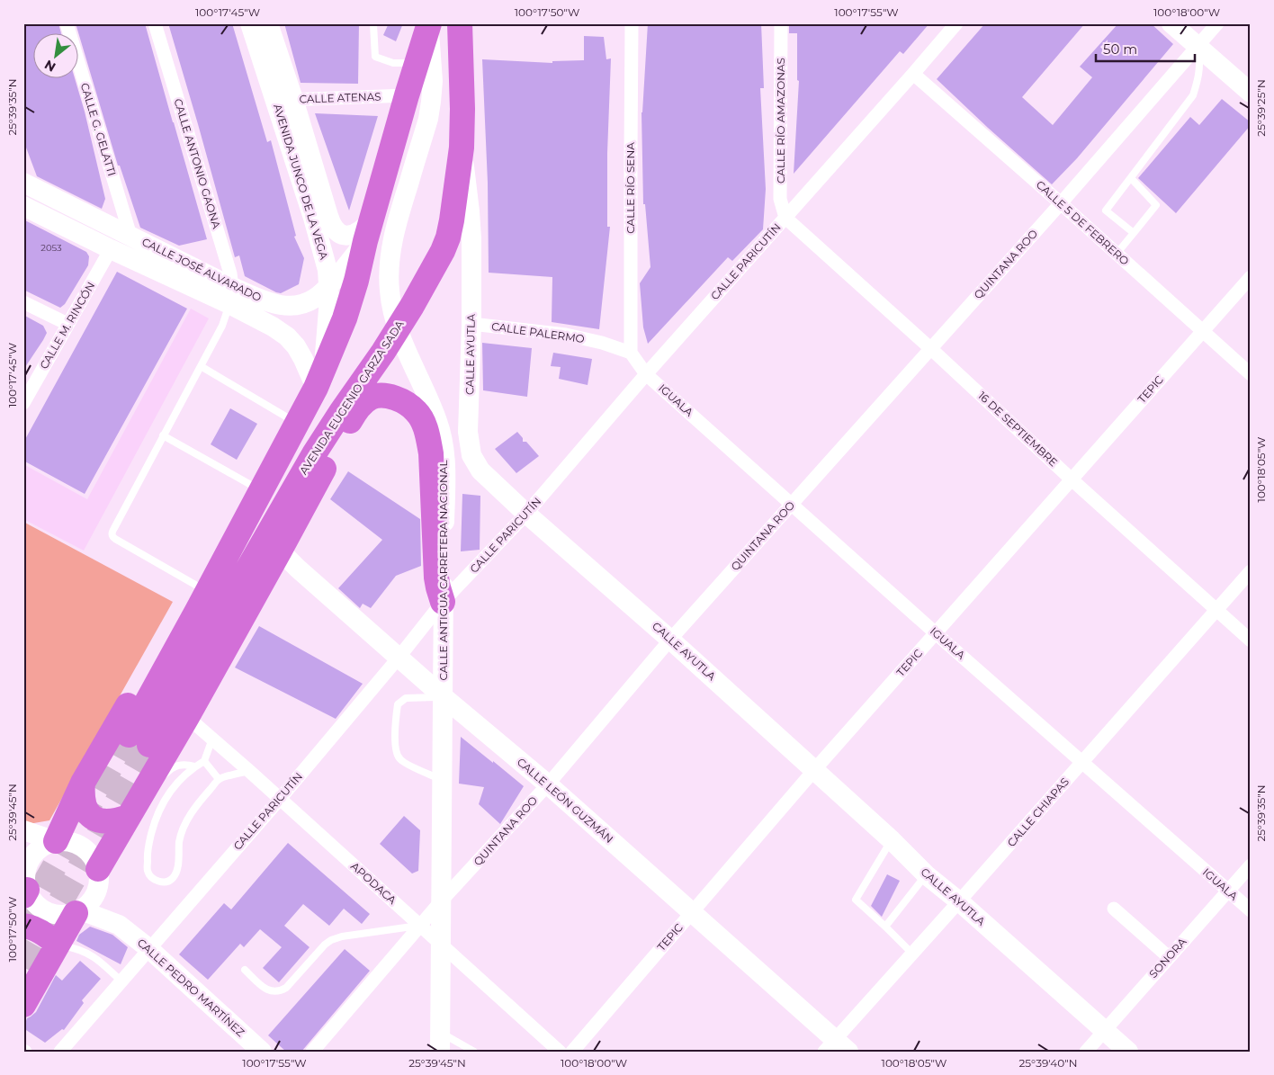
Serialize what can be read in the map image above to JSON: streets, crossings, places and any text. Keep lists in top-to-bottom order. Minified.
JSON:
{"streets":{"highway":["AVENIDA EUGENIO GARZA SADA"],"street":["CALLE ATENAS","CALLE RÍO AMAZONAS","CALLE G. GELATTI","CALLE ANTONIO GAONA","AVENIDA JUNCO DE LA VEGA","CALLE RÍO SENA","CALLE 5 DE FEBRERO","CALLE PARICUTÍN","QUINTANA ROO","CALLE JOSÉ ALVARADO","CALLE M. RINCÓN","CALLE PALERMO","CALLE AYUTLA","TEPIC","IGUALA","16 DE SEPTIEMBRE","CALLE ANTIGUA CARRETERA NACIONAL","CALLE LEÓN GUZMÁN","CALLE CHIAPAS","APODACA","SONORA","CALLE PEDRO MARTÍNEZ"]},"crossings":[["CALLE ATENAS","AVENIDA JUNCO DE LA VEGA"],["CALLE ATENAS","AVENIDA EUGENIO GARZA SADA"],["CALLE RÍO AMAZONAS","CALLE PARICUTÍN"],["CALLE RÍO AMAZONAS","16 DE SEPTIEMBRE"],["CALLE G. GELATTI","CALLE JOSÉ ALVARADO"],["CALLE ANTONIO GAONA","CALLE JOSÉ ALVARADO"],["AVENIDA JUNCO DE LA VEGA","CALLE JOSÉ ALVARADO"],["AVENIDA JUNCO DE LA VEGA","AVENIDA EUGENIO GARZA SADA"],["CALLE RÍO SENA","CALLE PALERMO"],["CALLE 5 DE FEBRERO","CALLE PARICUTÍN"],["CALLE 5 DE FEBRERO","QUINTANA ROO"],["CALLE 5 DE FEBRERO","TEPIC"],["CALLE PARICUTÍN","CALLE AYUTLA"],["CALLE PARICUTÍN","IGUALA"],["CALLE PARICUTÍN","16 DE SEPTIEMBRE"],["CALLE PARICUTÍN","CALLE ANTIGUA CARRETERA NACIONAL"],["CALLE PARICUTÍN","CALLE LEÓN GUZMÁN"],["CALLE PARICUTÍN","APODACA"],["CALLE PARICUTÍN","CALLE PEDRO MARTÍNEZ"],["QUINTANA ROO","CALLE AYUTLA"],["QUINTANA ROO","IGUALA"],["QUINTANA ROO","16 DE SEPTIEMBRE"],["QUINTANA ROO","CALLE ANTIGUA CARRETERA NACIONAL"],["QUINTANA ROO","CALLE LEÓN GUZMÁN"],["QUINTANA ROO","APODACA"],["CALLE JOSÉ ALVARADO","CALLE M. RINCÓN"],["CALLE JOSÉ ALVARADO","AVENIDA EUGENIO GARZA SADA"],["CALLE PALERMO","CALLE AYUTLA"],["CALLE AYUTLA","TEPIC"],["CALLE AYUTLA","AVENIDA EUGENIO GARZA SADA"],["CALLE AYUTLA","CALLE CHIAPAS"],["CALLE AYUTLA","SONORA"],["TEPIC","IGUALA"],["TEPIC","16 DE SEPTIEMBRE"],["TEPIC","CALLE LEÓN GUZMÁN"],["AVENIDA EUGENIO GARZA SADA","CALLE ANTIGUA CARRETERA NACIONAL"],["IGUALA","CALLE CHIAPAS"],["IGUALA","SONORA"],["16 DE SEPTIEMBRE","CALLE CHIAPAS"],["CALLE ANTIGUA CARRETERA NACIONAL","CALLE LEÓN GUZMÁN"],["CALLE ANTIGUA CARRETERA NACIONAL","APODACA"],["CALLE LEÓN GUZMÁN","CALLE CHIAPAS"]],"house_numbers":["2053"],"scale_bar":"50 m","north":"bottom left","coordinates":["100°17'45\"W","100°17'50\"W","100°17'55\"W","100°18'00\"W","25°39'35\"N","25°39'25\"N","100°18'05\"W","25°39'45\"N","25°39'40\"N"]}
